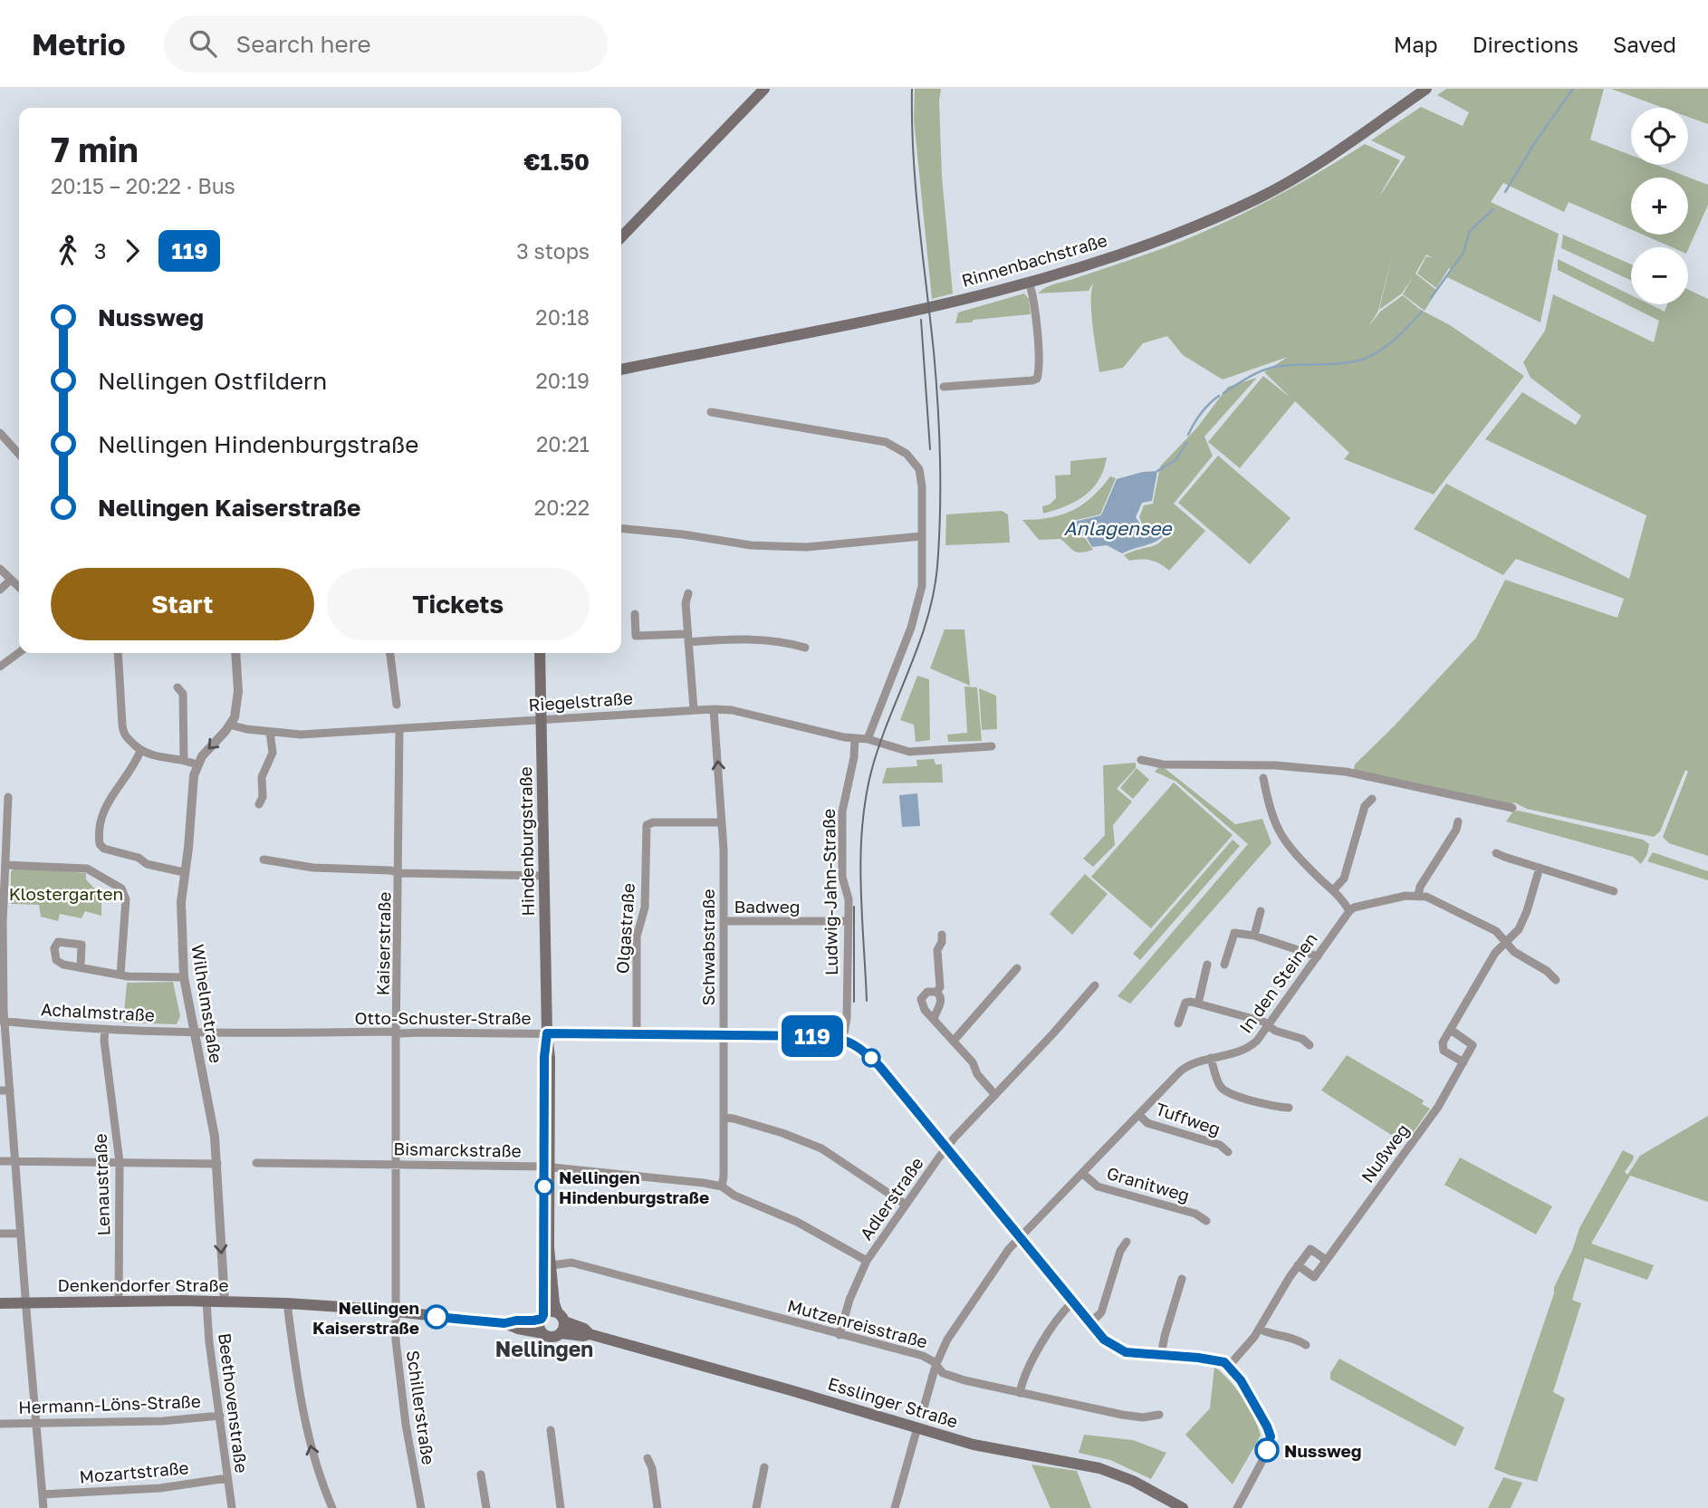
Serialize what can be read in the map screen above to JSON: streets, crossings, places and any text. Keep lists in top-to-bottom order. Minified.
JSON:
{"streets":{"main road":["Rinnenbachstraße","Hindenburgstraße","Denkendorfer Straße","Esslinger Straße"],"street":["Riegelstraße","Ludwig-Jahn-Straße","Badweg","Olgastraße","Kaiserstraße","Schwabstraße","In den Steinen","Wilhelmstraße","Achalmstraße","Otto-Schuster-Straße","Tuffweg","Bismarckstraße","Nußweg","Granitweg","Lenaustraße","Adlerstraße","Mutzenreisstraße","Beethovenstraße","Hermann-Löns-Straße","Schillerstraße","Mozartstraße"]},"crossings":[["Riegelstraße","Hindenburgstraße"],["Riegelstraße","Ludwig-Jahn-Straße"],["Riegelstraße","Kaiserstraße"],["Riegelstraße","Schwabstraße"],["Riegelstraße","Wilhelmstraße"],["Hindenburgstraße","Otto-Schuster-Straße"],["Hindenburgstraße","Bismarckstraße"],["Hindenburgstraße","Mutzenreisstraße"],["Hindenburgstraße","Esslinger Straße"],["Ludwig-Jahn-Straße","Badweg"],["Ludwig-Jahn-Straße","Otto-Schuster-Straße"],["Badweg","Schwabstraße"],["Olgastraße","Schwabstraße"],["Olgastraße","Otto-Schuster-Straße"],["Kaiserstraße","Otto-Schuster-Straße"],["Kaiserstraße","Bismarckstraße"],["Kaiserstraße","Esslinger Straße"],["Kaiserstraße","Schillerstraße"],["Schwabstraße","Otto-Schuster-Straße"],["Schwabstraße","Bismarckstraße"],["In den Steinen","Tuffweg"],["In den Steinen","Granitweg"],["In den Steinen","Mutzenreisstraße"],["Wilhelmstraße","Achalmstraße"],["Wilhelmstraße","Otto-Schuster-Straße"],["Wilhelmstraße","Denkendorfer Straße"],["Achalmstraße","Otto-Schuster-Straße"],["Achalmstraße","Lenaustraße"],["Bismarckstraße","Adlerstraße"],["Lenaustraße","Denkendorfer Straße"],["Adlerstraße","Mutzenreisstraße"],["Denkendorfer Straße","Esslinger Straße"],["Denkendorfer Straße","Beethovenstraße"],["Esslinger Straße","Schillerstraße"],["Beethovenstraße","Hermann-Löns-Straße"],["Beethovenstraße","Mozartstraße"]],"districts":["Nellingen"],"water":["Anlagensee"],"parks":["Klostergarten"],"places":["Nellingen Hindenburgstraße","Nellingen Kaiserstraße","Nussweg"],"lines":["bus line 119"],"page":{"header":"Metrio","search":"Search here","nav":["Map","Directions","Saved"],"on_map":"119","map_buttons":["+","−"],"heading":["7 min","20:15 – 20:22 · Bus","€1.50"],"legs":["3","119","3 stops"],"list":[{"name":"Nussweg","value":"20:18"},{"name":"Nellingen Ostfildern","value":"20:19"},{"name":"Nellingen Hindenburgstraße","value":"20:21"},{"name":"Nellingen Kaiserstraße","value":"20:22"}],"buttons":["Start","Tickets"]}}
